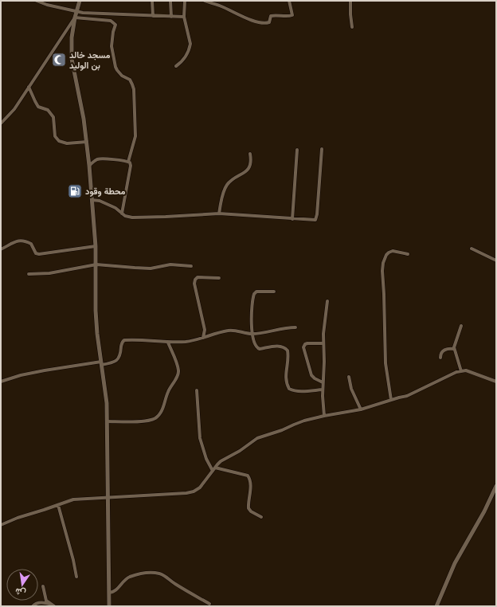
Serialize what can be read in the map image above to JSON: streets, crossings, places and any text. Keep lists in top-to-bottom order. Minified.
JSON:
{"places":{"mosque":["مسجد خالد بن الوليد"],"fuel station":["محطة وقود"]},"north":"bottom"}
